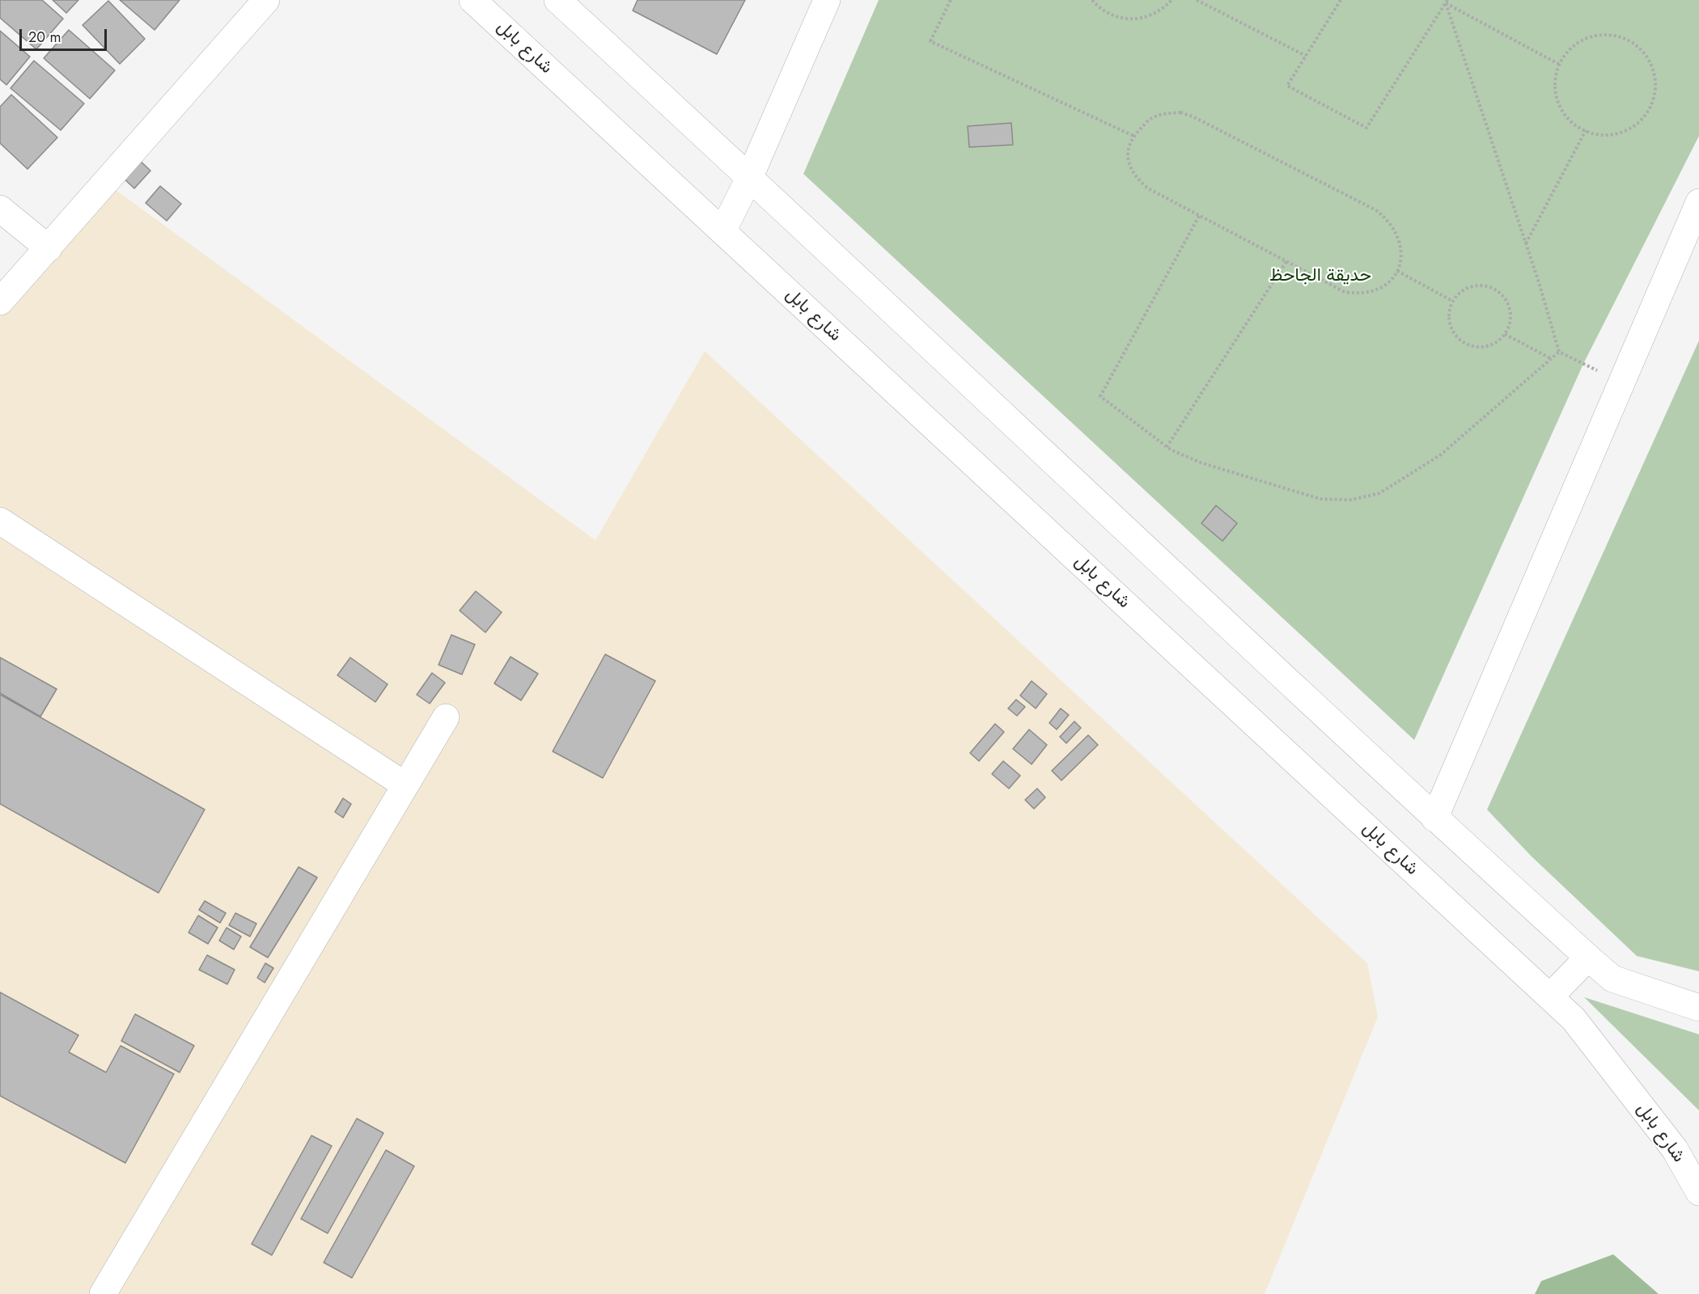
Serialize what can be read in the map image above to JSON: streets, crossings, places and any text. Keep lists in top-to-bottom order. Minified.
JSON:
{"streets":{"street":["شارع بابل"]},"parks":["حديقة الجاحظ"],"scale_bar":"20 m"}
